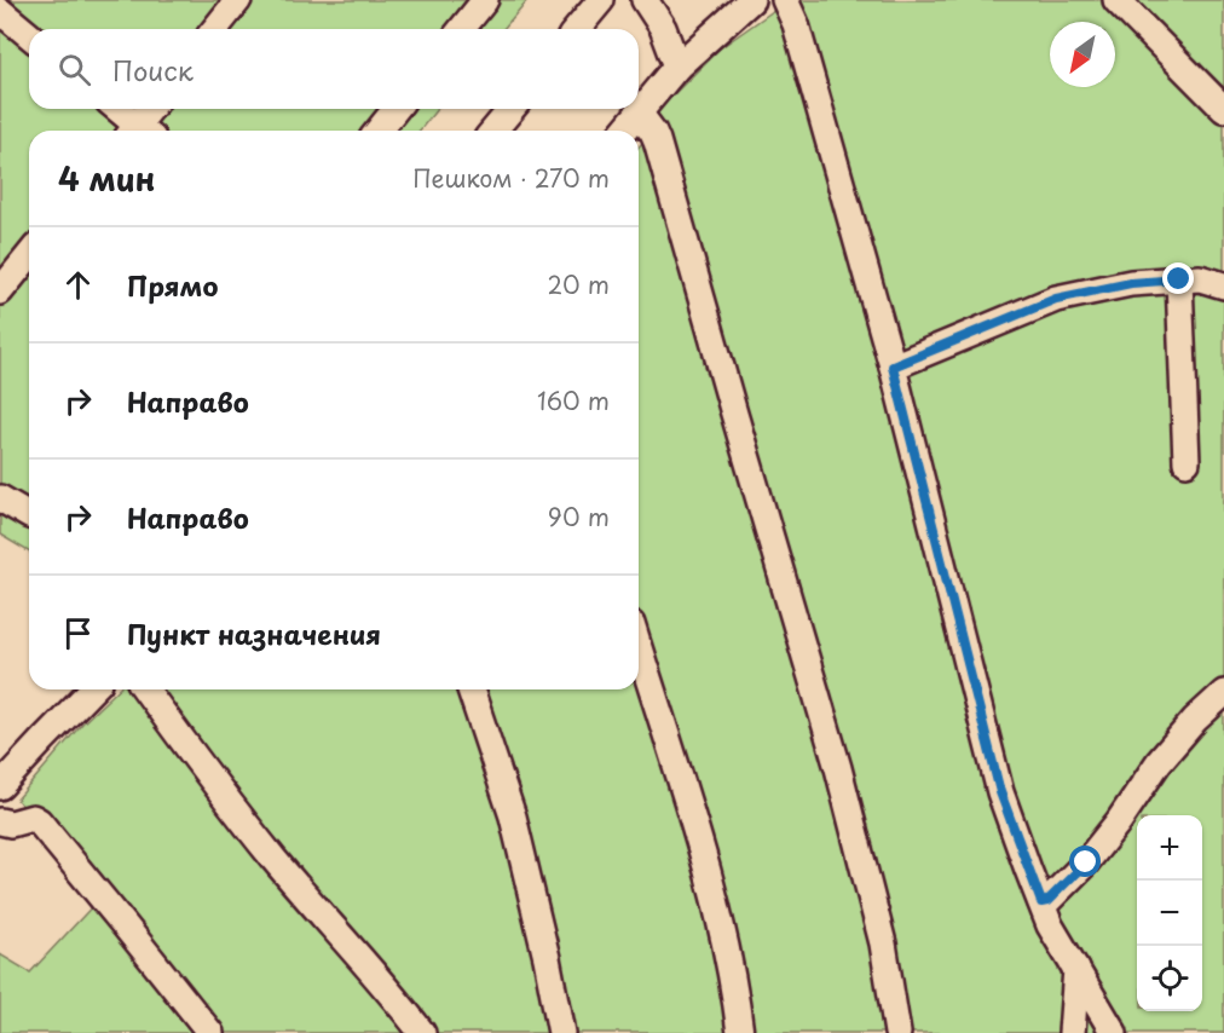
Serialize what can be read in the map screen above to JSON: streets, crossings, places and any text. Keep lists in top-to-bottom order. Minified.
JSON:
{"north":"bottom left","page":{"search":"Поиск","heading":["4 мин","Пешком · 270 m"],"list":[["Прямо","20 m"],["Направо","160 m"],["Направо","90 m"],"Пункт назначения"],"map_buttons":["+","−"]}}
